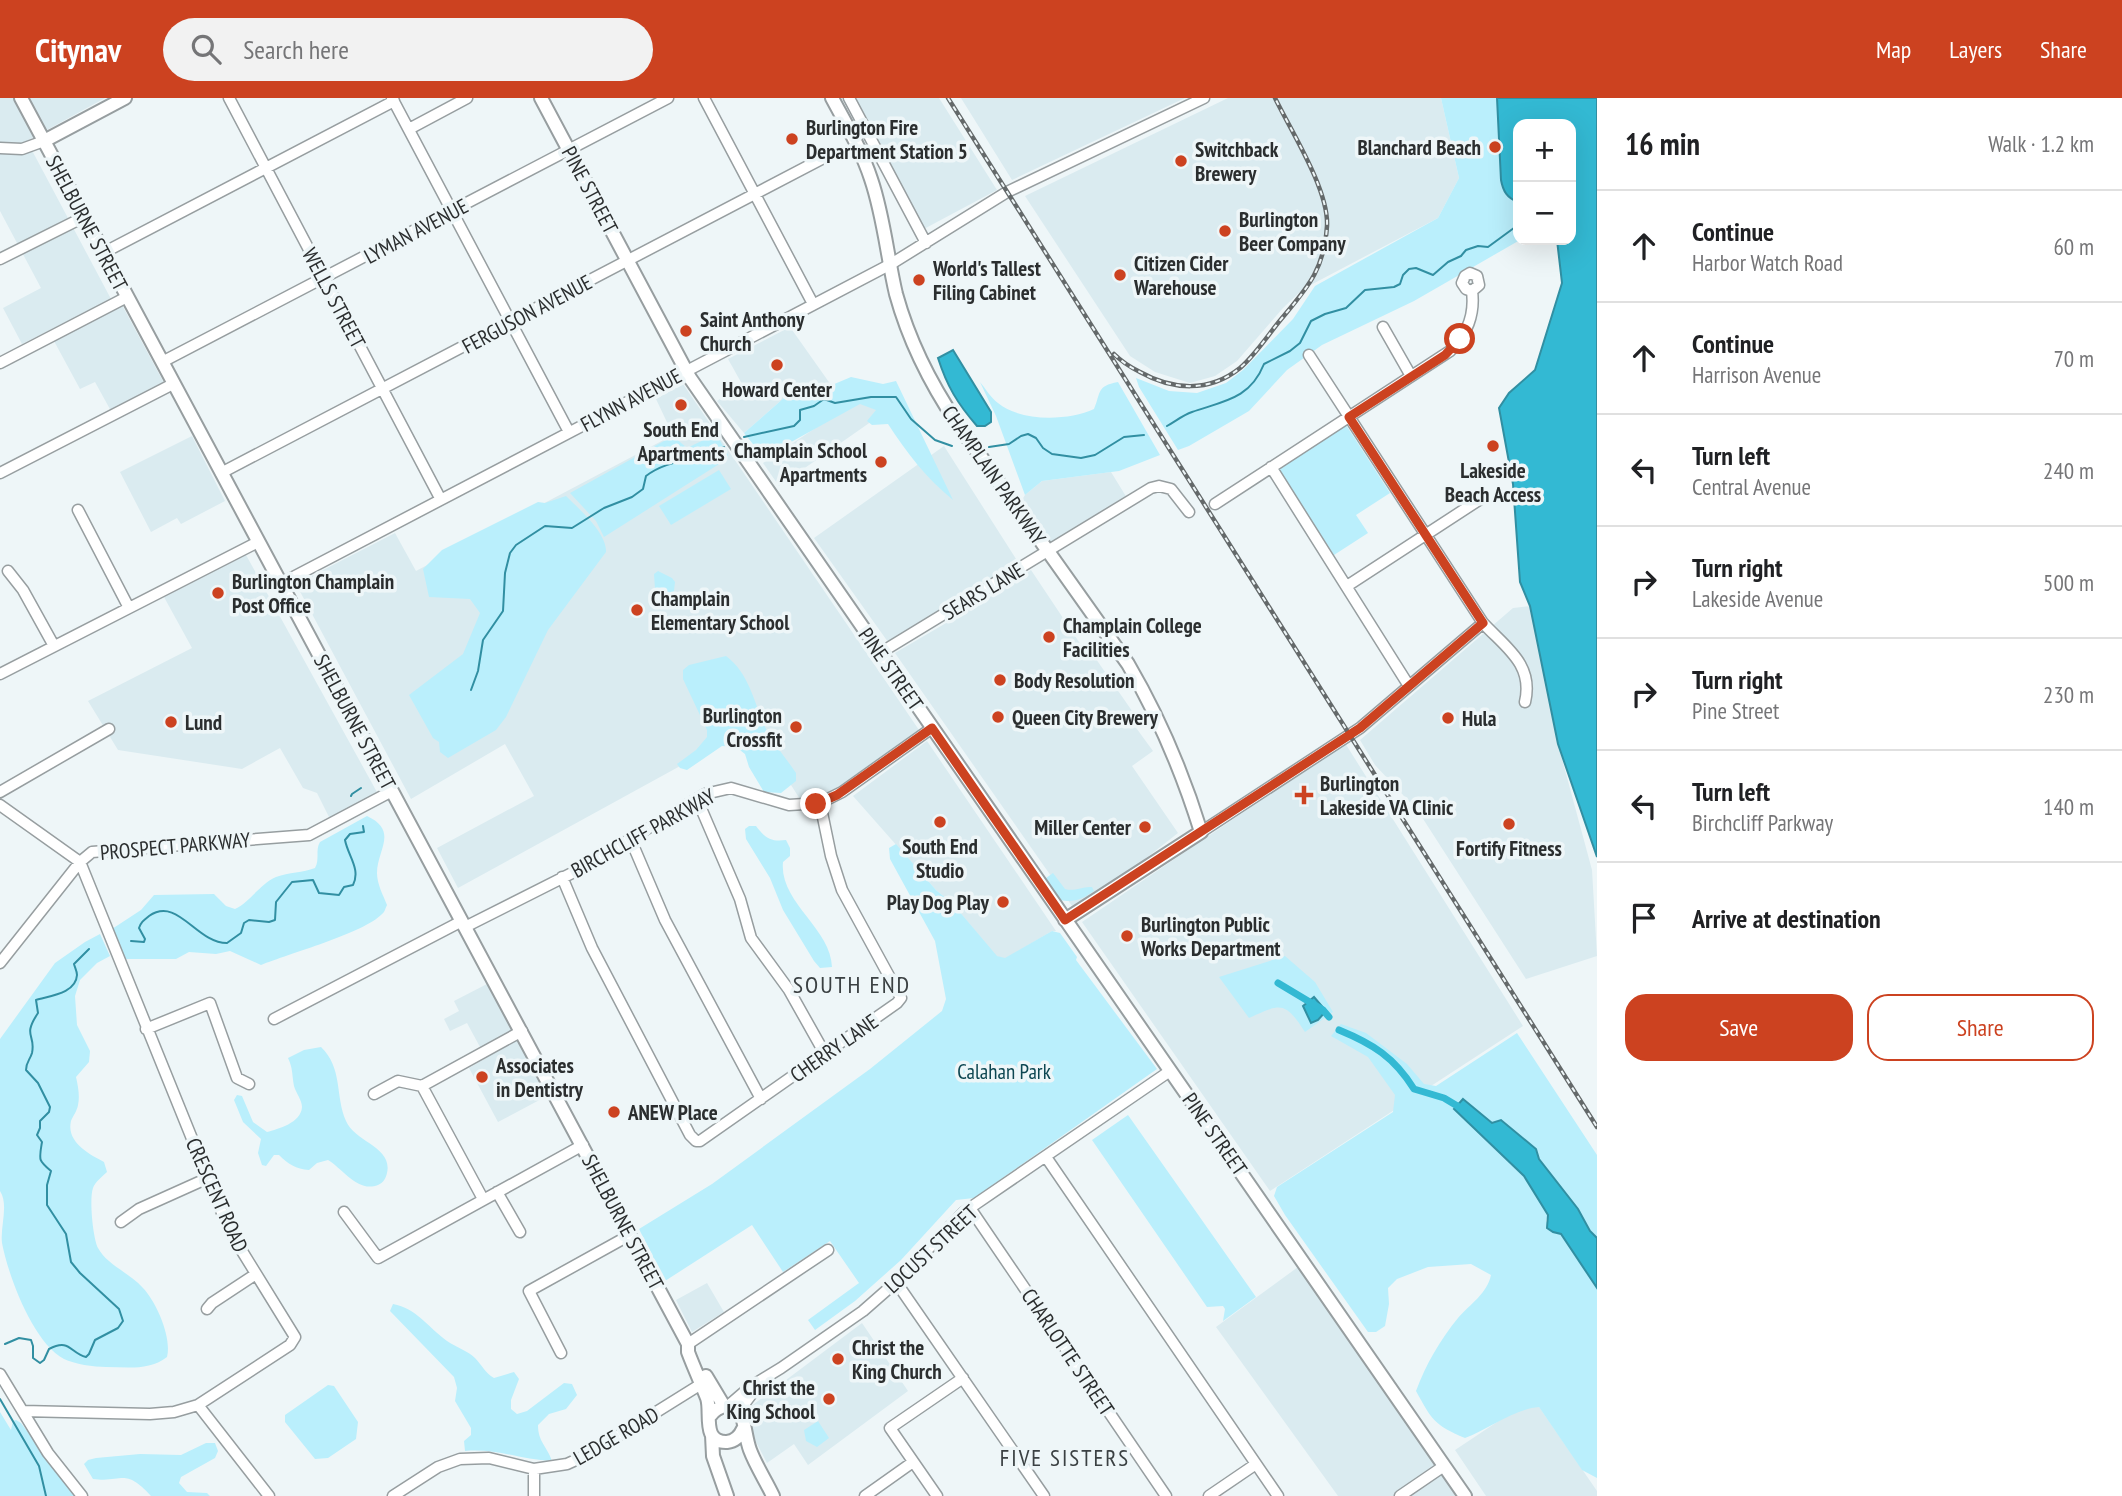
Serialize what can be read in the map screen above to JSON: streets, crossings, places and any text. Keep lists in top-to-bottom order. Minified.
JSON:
{"streets":{"main road":["PINE STREET","SHELBURNE STREET","CHAMPLAIN PARKWAY"],"street":["LYMAN AVENUE","WELLS STREET","FERGUSON AVENUE","FLYNN AVENUE","SEARS LANE","BIRCHCLIFF PARKWAY","PROSPECT PARKWAY","CHERRY LANE","CRESCENT ROAD","LOCUST STREET","CHARLOTTE STREET","LEDGE ROAD"]},"crossings":[["PINE STREET","LYMAN AVENUE"],["PINE STREET","FERGUSON AVENUE"],["PINE STREET","FLYNN AVENUE"],["PINE STREET","SEARS LANE"],["PINE STREET","BIRCHCLIFF PARKWAY"],["PINE STREET","LOCUST STREET"],["SHELBURNE STREET","LYMAN AVENUE"],["SHELBURNE STREET","FERGUSON AVENUE"],["SHELBURNE STREET","FLYNN AVENUE"],["SHELBURNE STREET","BIRCHCLIFF PARKWAY"],["SHELBURNE STREET","PROSPECT PARKWAY"],["SHELBURNE STREET","LOCUST STREET"],["SHELBURNE STREET","LEDGE ROAD"],["LYMAN AVENUE","WELLS STREET"],["WELLS STREET","FERGUSON AVENUE"],["WELLS STREET","FLYNN AVENUE"],["FLYNN AVENUE","CHAMPLAIN PARKWAY"],["CHAMPLAIN PARKWAY","SEARS LANE"],["BIRCHCLIFF PARKWAY","CHERRY LANE"],["PROSPECT PARKWAY","CRESCENT ROAD"],["LOCUST STREET","CHARLOTTE STREET"]],"districts":["SOUTH END","FIVE SISTERS"],"parks":["Calahan Park"],"places":{"other":["Burlington Fire Department Station 5","Blanchard Beach","Switchback Brewery","Burlington Beer Company","Citizen Cider Warehouse","World's Tallest Filing Cabinet","Saint Anthony Church","Howard Center","South End Apartments","Lakeside Beach Access","Champlain School Apartments","Burlington Champlain Post Office","Champlain Elementary School","Champlain College Facilities","Body Resolution","Queen City Brewery","Hula","Lund","Burlington Crossfit","South End Studio","Fortify Fitness","Miller Center","Play Dog Play","Burlington Public Works Department","Associates in Dentistry","ANEW Place","Christ the King Church","Christ the King School"],"health":["Burlington Lakeside VA Clinic"]},"page":{"header":"Citynav","search":"Search here","nav":["Map","Layers","Share"],"heading":["16 min","Walk · 1.2 km"],"map_buttons":["+","−"],"list":[["Continue","Harbor Watch Road","60 m"],["Continue","Harrison Avenue","70 m"],["Turn left","Central Avenue","240 m"],["Turn right","Lakeside Avenue","500 m"],["Turn right","Pine Street","230 m"],["Turn left","Birchcliff Parkway","140 m"],"Arrive at destination"],"buttons":["Save","Share"]}}
